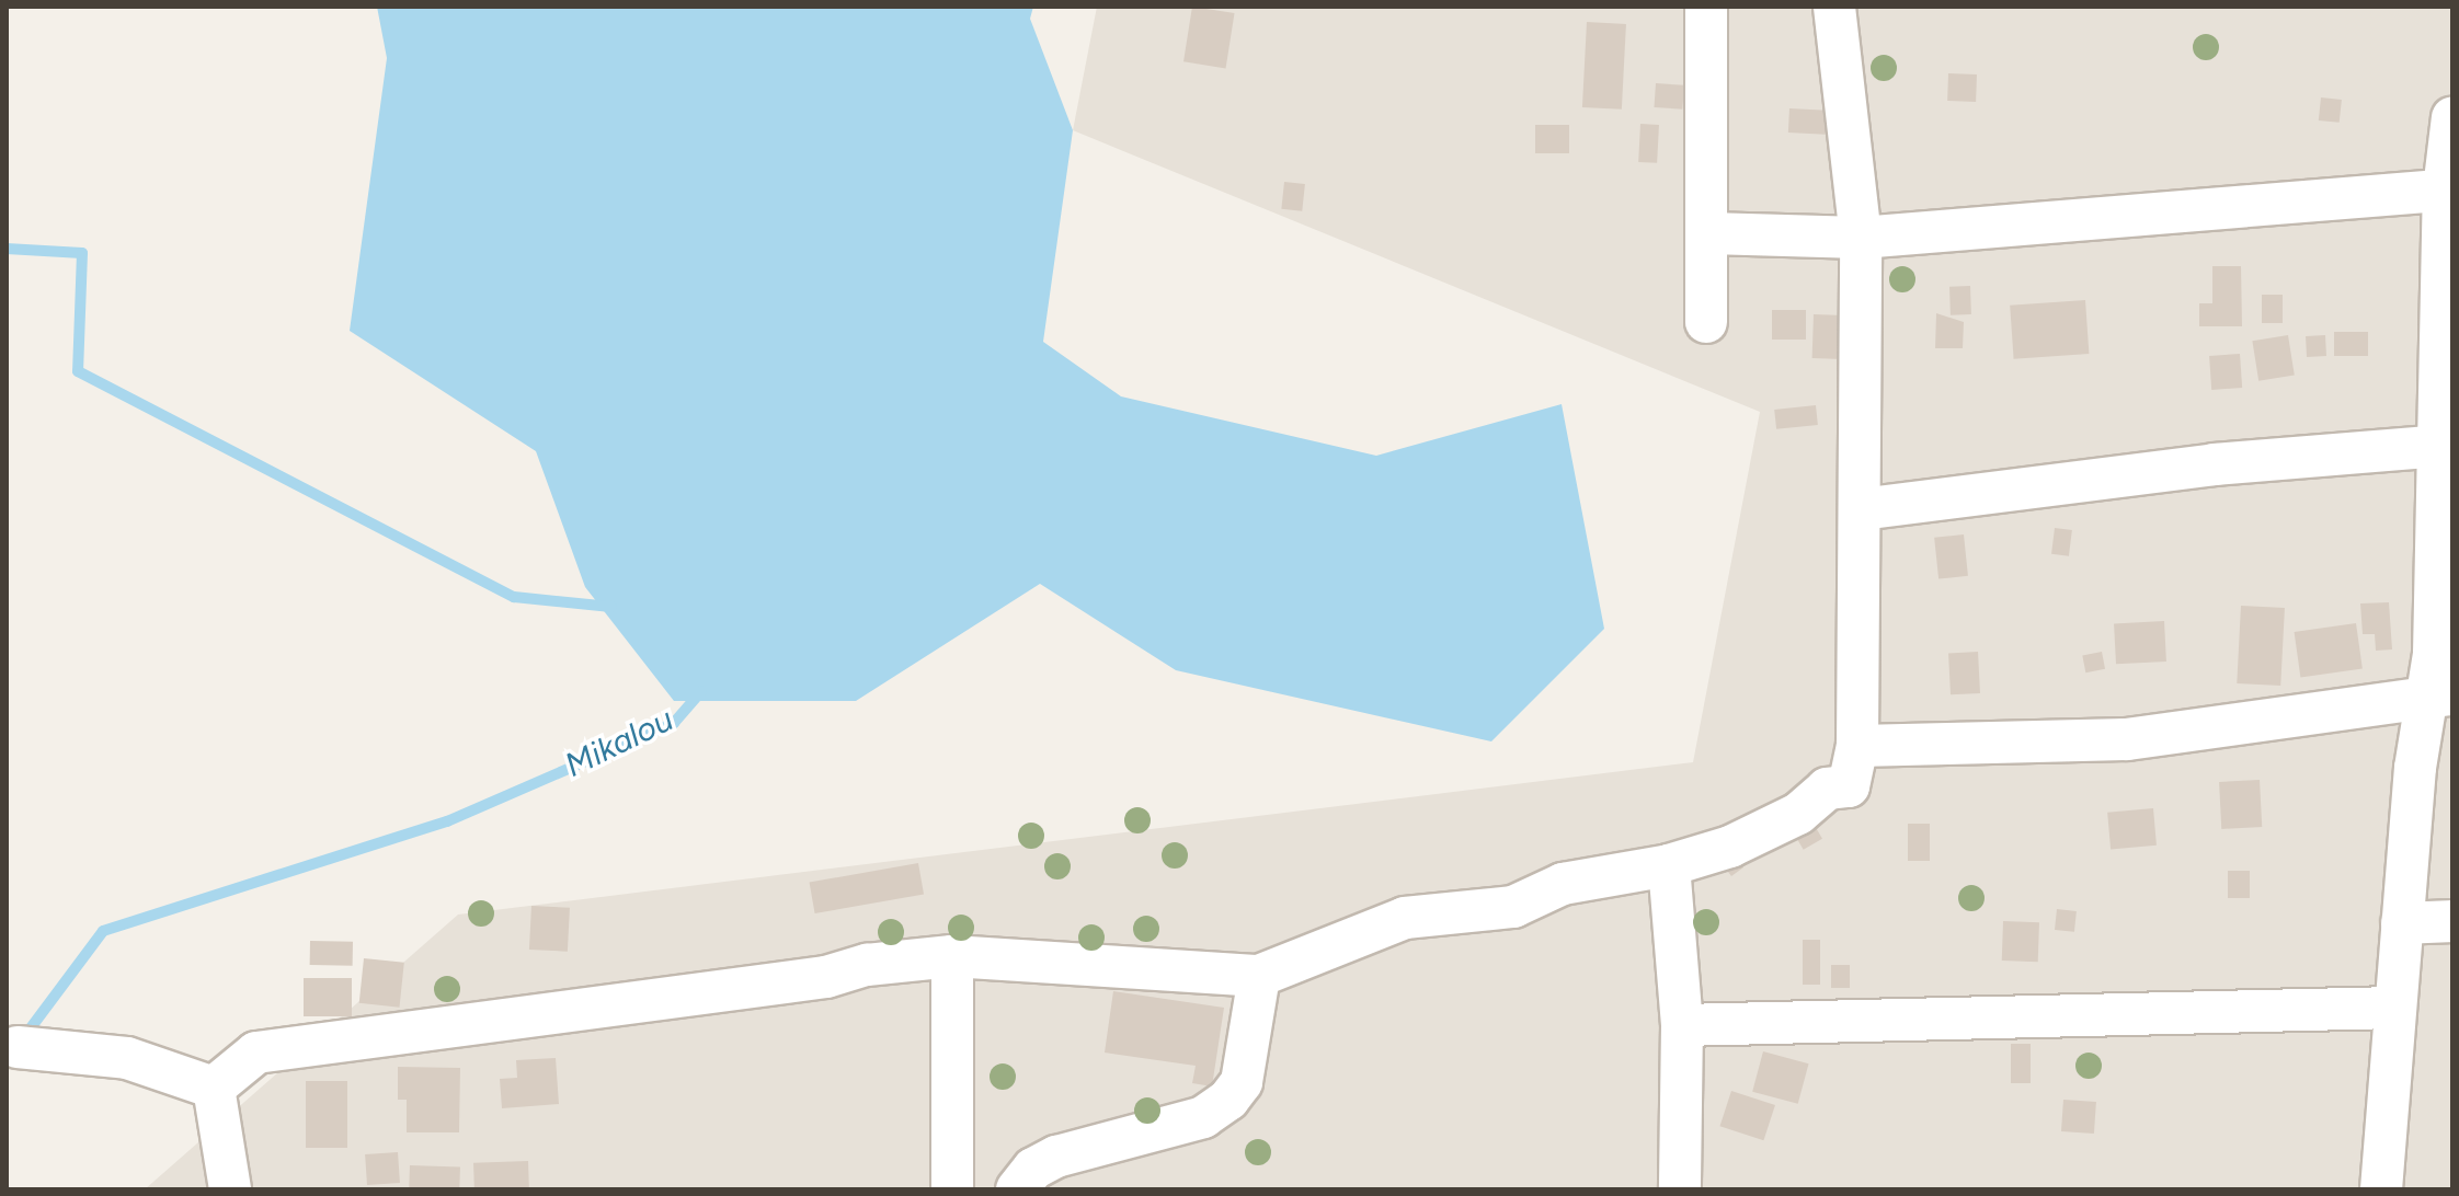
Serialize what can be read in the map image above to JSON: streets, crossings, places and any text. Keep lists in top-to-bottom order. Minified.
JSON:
{"water":["Mikalou"]}
